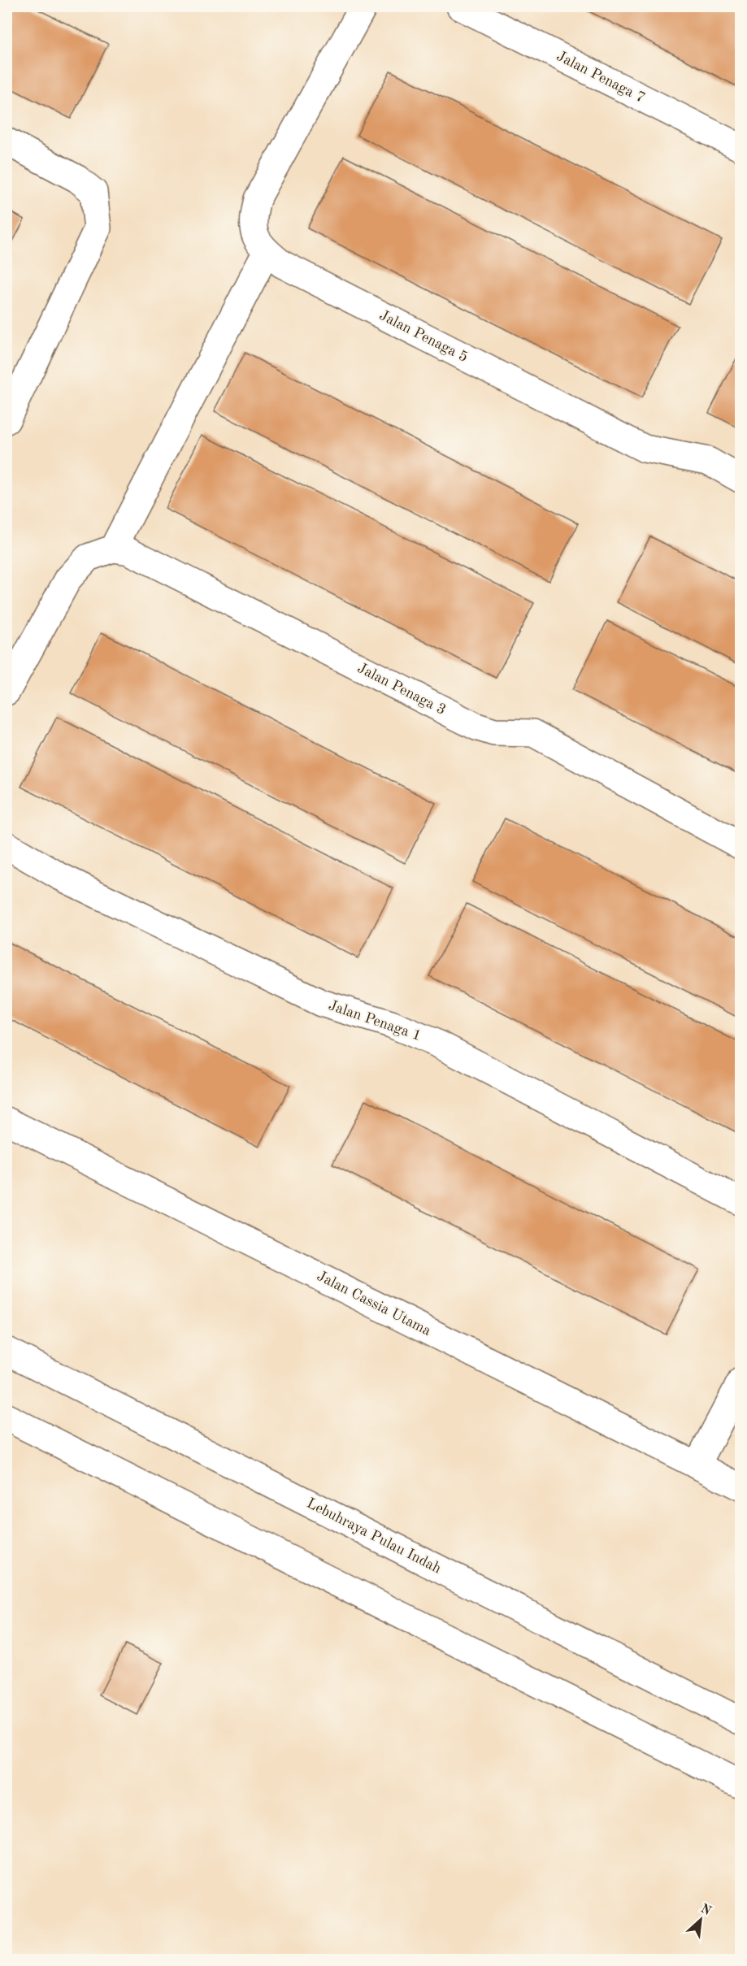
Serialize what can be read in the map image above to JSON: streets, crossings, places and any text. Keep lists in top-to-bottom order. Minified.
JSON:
{"streets":{"street":["Jalan Penaga 7","Jalan Penaga 5","Jalan Penaga 3","Jalan Penaga 1","Jalan Cassia Utama","Lebuhraya Pulau Indah"]},"north":"top right"}
